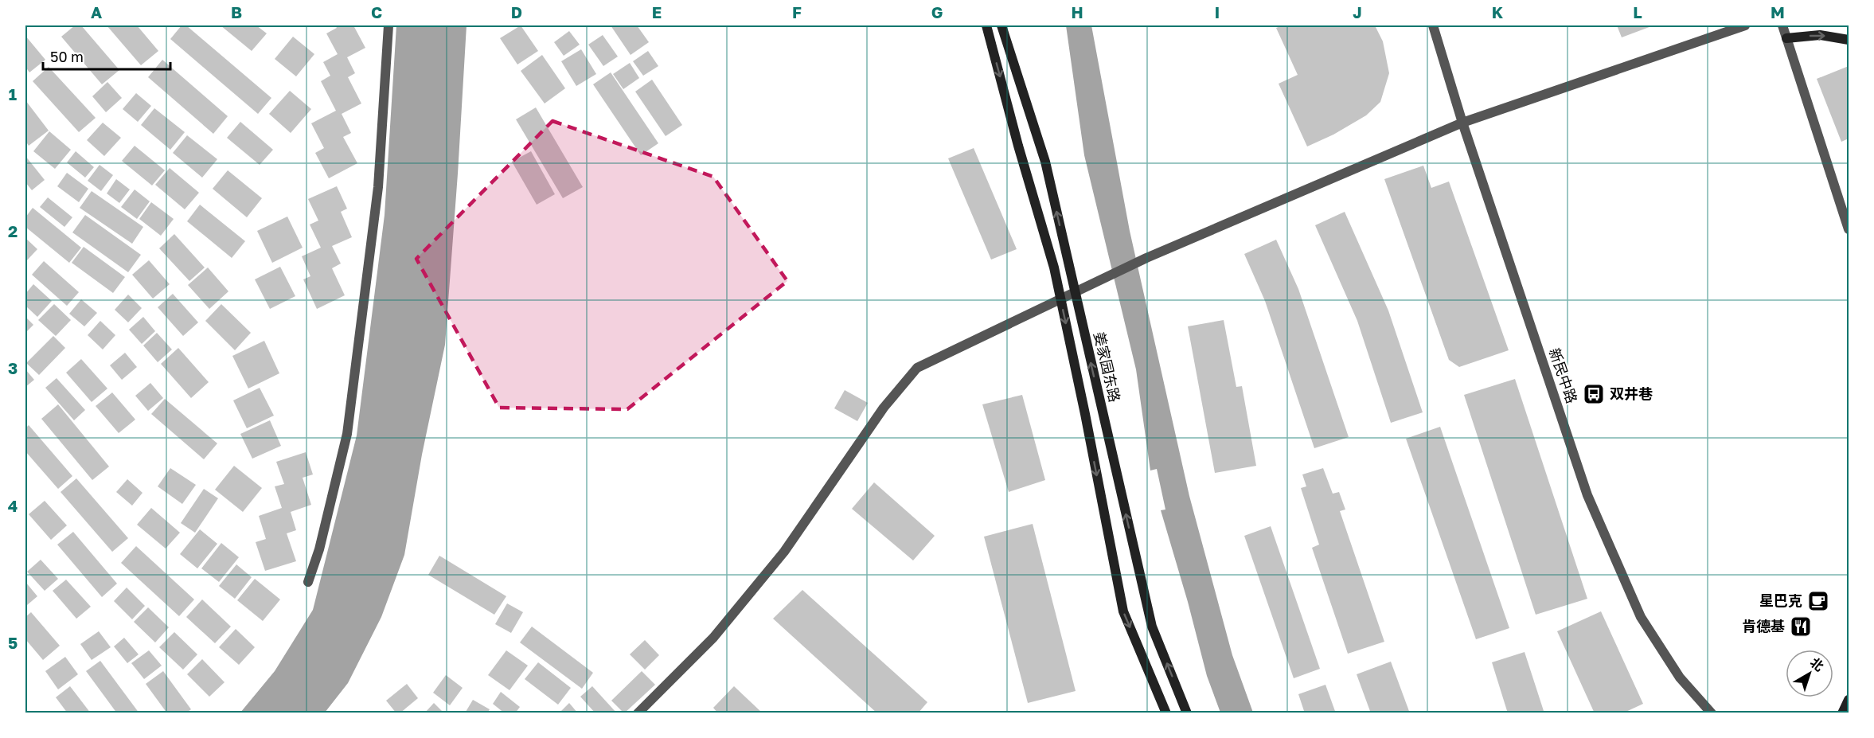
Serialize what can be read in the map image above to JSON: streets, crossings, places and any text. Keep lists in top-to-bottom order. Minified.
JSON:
{"streets":{"main road":["姜家园东路"],"street":["新民中路"]},"places":{"bus stop":["双井巷"],"cafe":["星巴克"],"restaurant":["肯德基"]},"scale_bar":"50 m","north":"top right","grid":{"columns":["A","B","C","D","E","F","G","H","I","J","K","L","M"],"rows":["1","2","3","4","5"]}}
